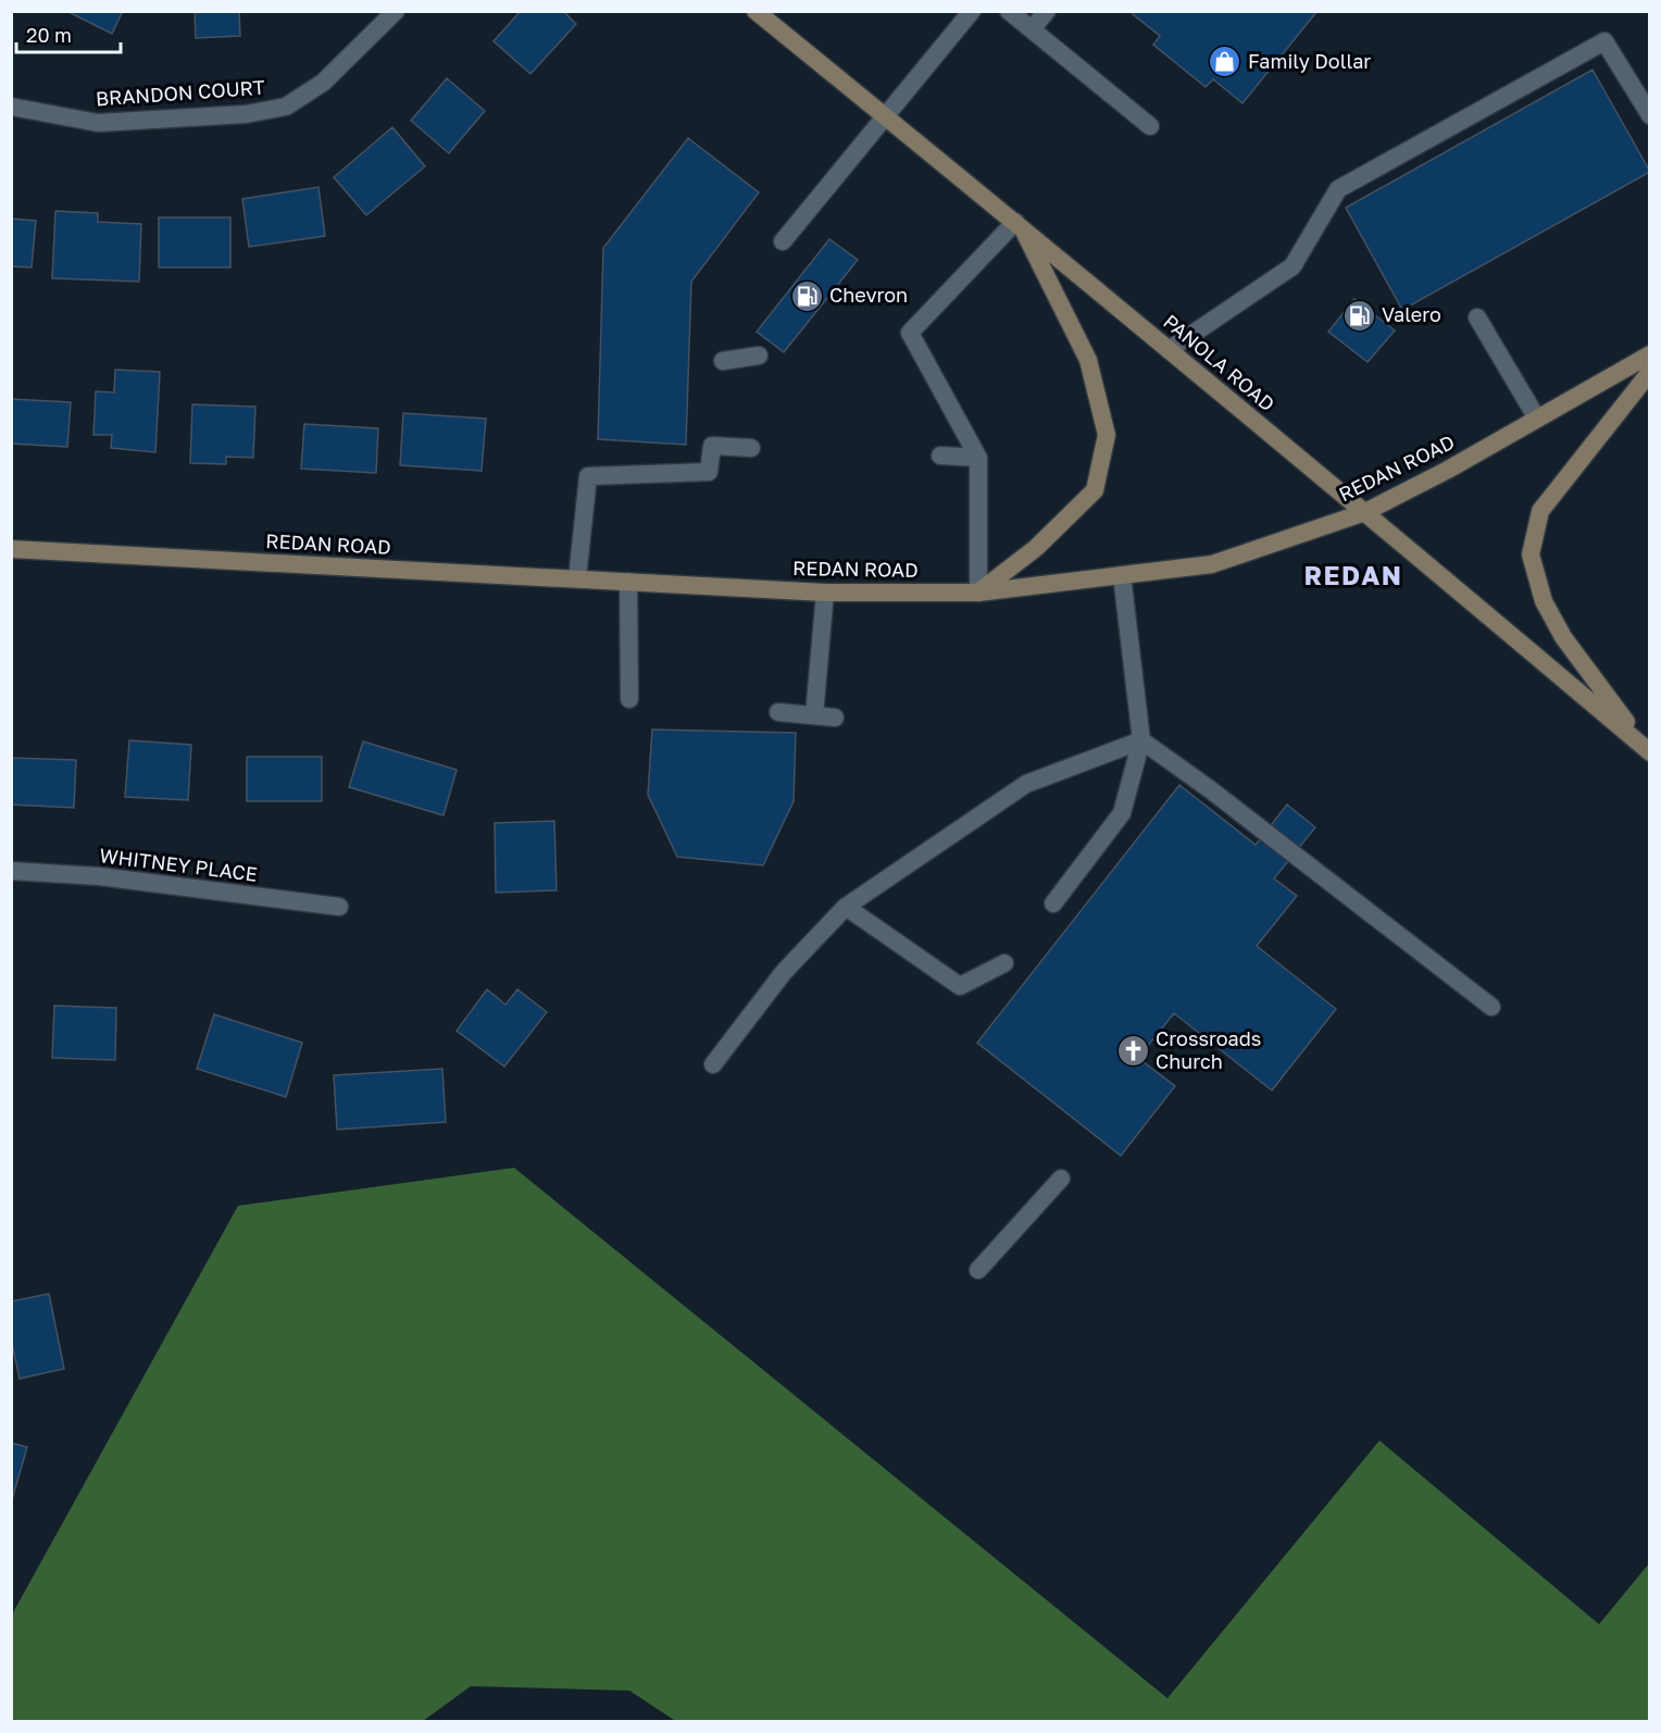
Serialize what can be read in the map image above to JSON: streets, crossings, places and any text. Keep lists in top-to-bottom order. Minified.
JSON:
{"streets":{"main road":["PANOLA ROAD","REDAN ROAD"],"street":["BRANDON COURT","WHITNEY PLACE"]},"crossings":[["PANOLA ROAD","REDAN ROAD"]],"districts":["REDAN"],"places":{"shop":["Family Dollar"],"fuel station":["Chevron","Valero"],"church":["Crossroads Church"]},"scale_bar":"20 m"}
